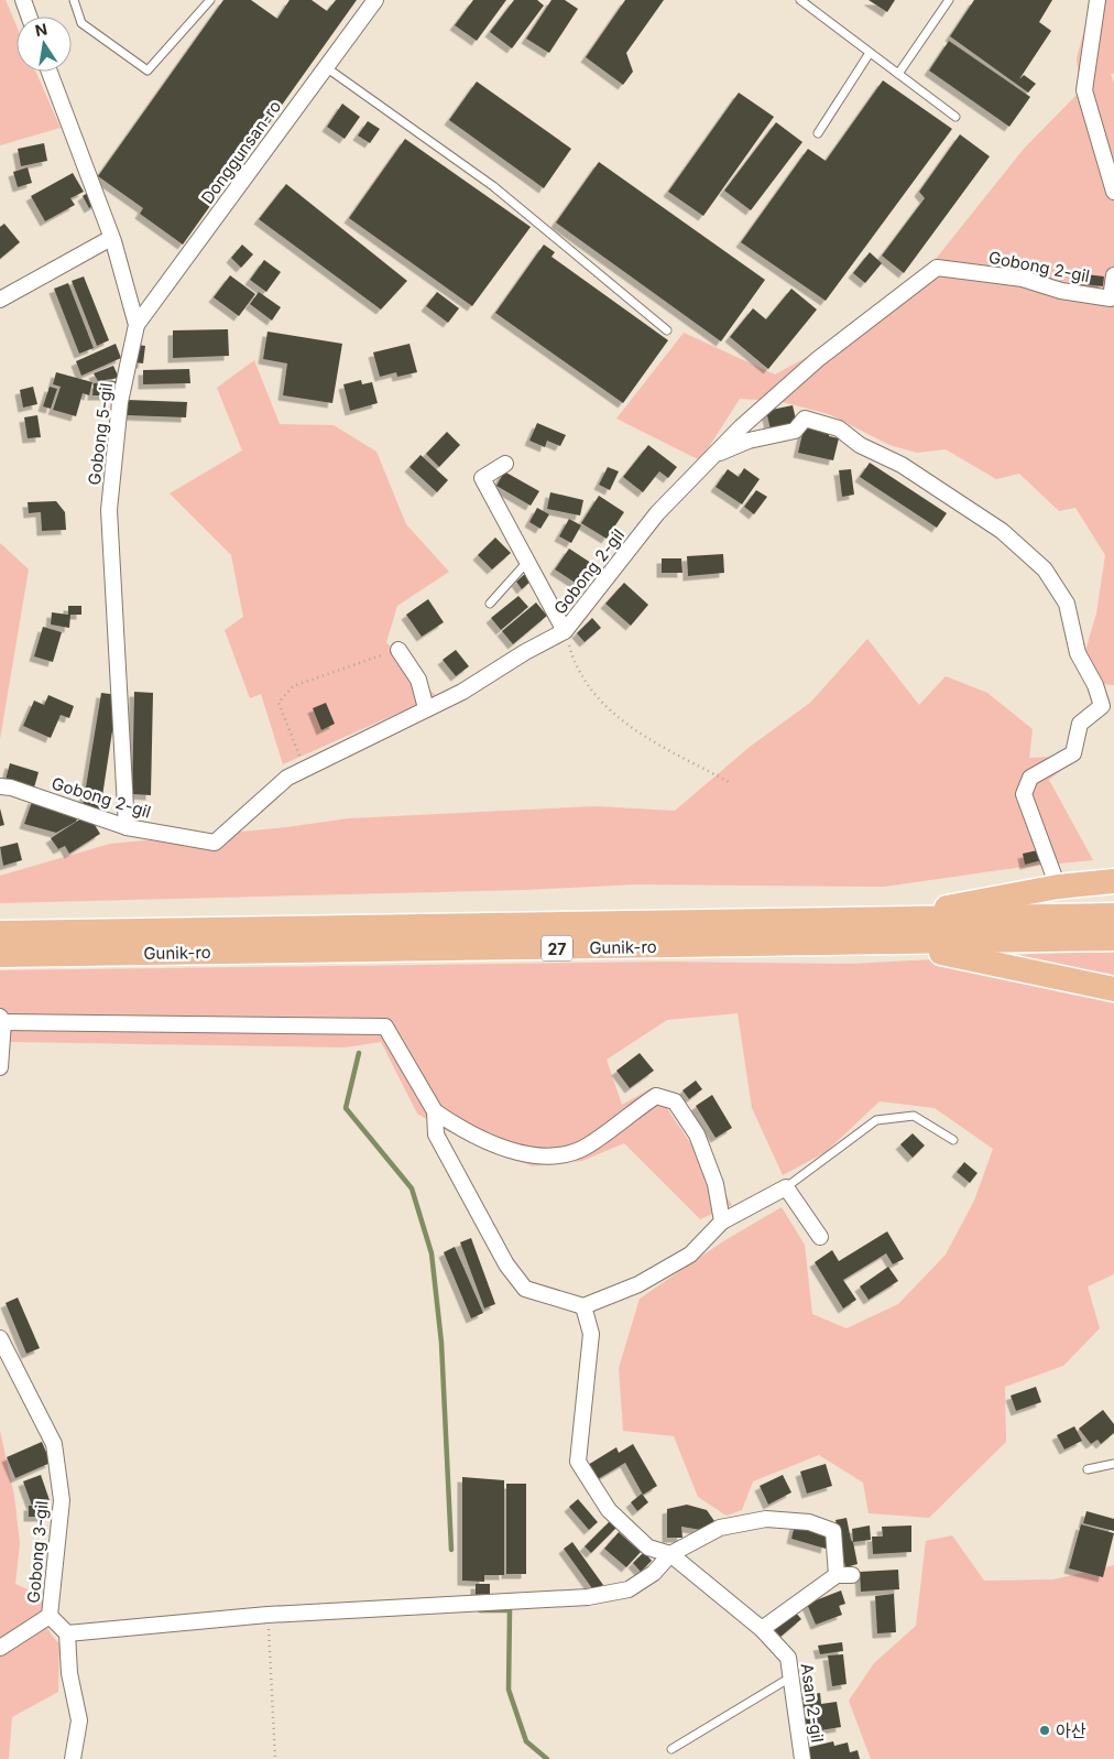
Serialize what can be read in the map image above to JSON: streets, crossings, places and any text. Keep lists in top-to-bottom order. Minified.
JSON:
{"streets":{"highway":["Gunik-ro","27"],"street":["Donggunsan-ro","Gobong 2-gil","Gobong 5-gil","Gobong 3-gil","Asan 2-gil"]},"crossings":[["Donggunsan-ro","Gobong 5-gil"],["Gobong 2-gil","Gobong 5-gil"]],"places":["아산"],"north":"top"}
